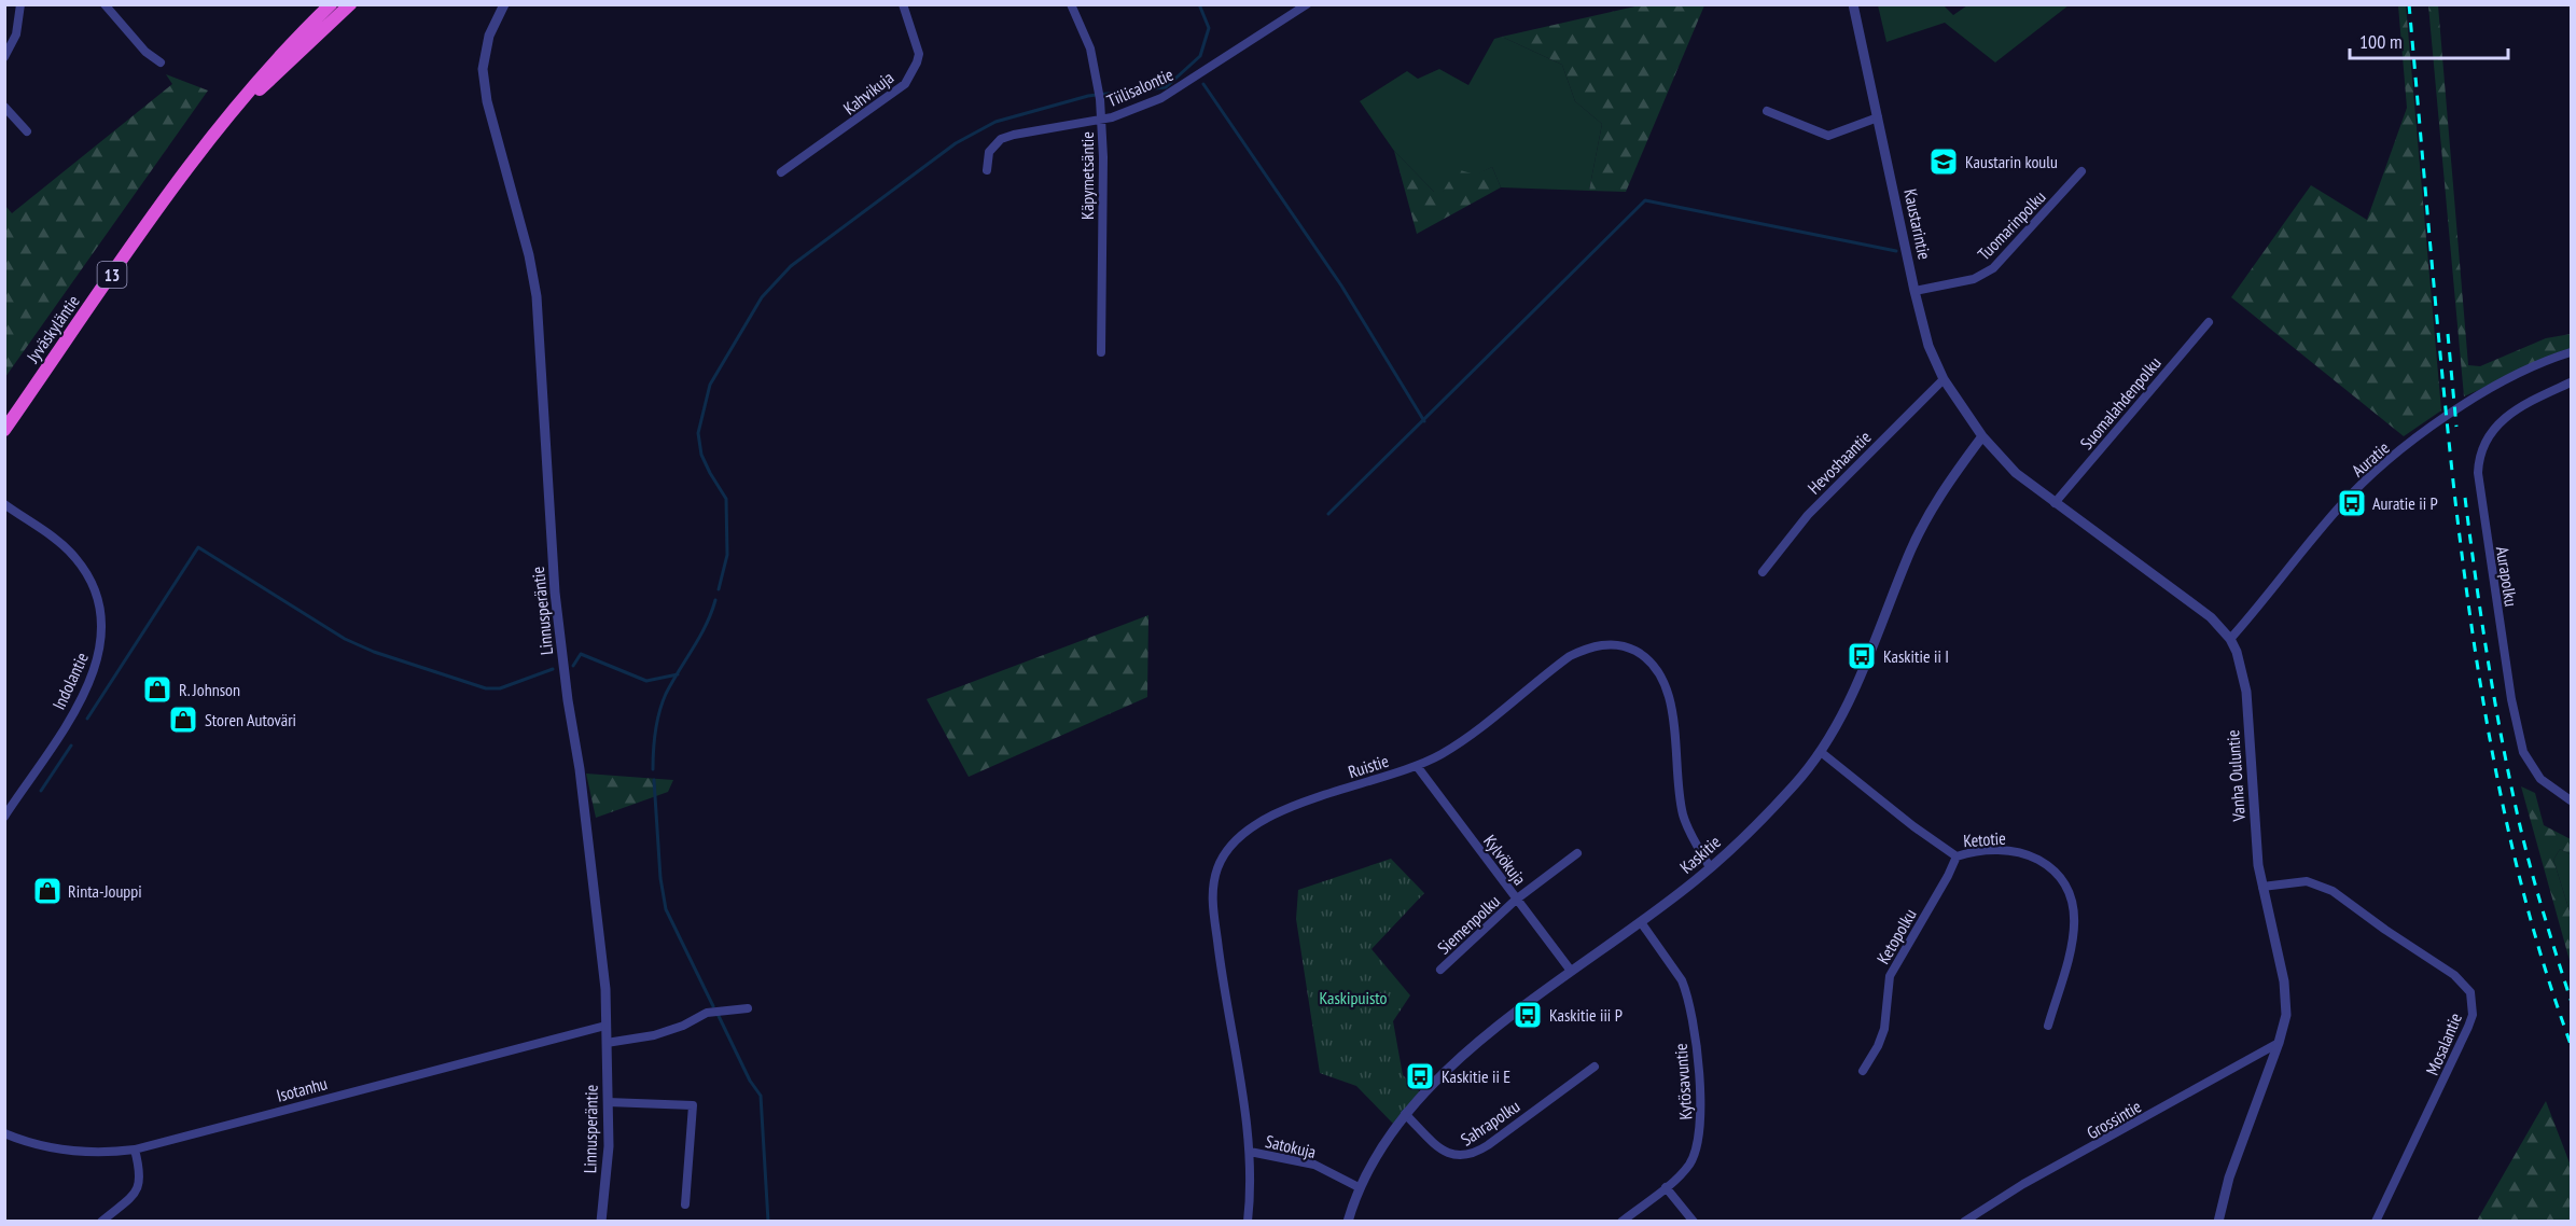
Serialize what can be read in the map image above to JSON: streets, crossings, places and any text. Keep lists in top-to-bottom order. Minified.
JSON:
{"streets":{"highway":["13","Jyväskyläntie"],"street":["Tiilisalontie","Kahvikuja","Käpymetsäntie","Kaustarintie","Tuomarinpolku","Suomalahdenpolku","Auratie","Hevoshaantie","Aurapolku","Linnusperäntie","Indolantie","Ruistie","Vanha Ouluntie","Ketotie","Kaskitie","Kylvökuja","Siemenpolku","Ketopolku","Mosalantie","Kytösavuntie","Isotanhu","Grossintie","Sahrapolku","Satokuja"]},"crossings":[["Tiilisalontie","Käpymetsäntie"],["Kaustarintie","Tuomarinpolku"],["Kaustarintie","Hevoshaantie"],["Kaustarintie","Vanha Ouluntie"],["Kaustarintie","Kaskitie"],["Suomalahdenpolku","Vanha Ouluntie"],["Auratie","Vanha Ouluntie"],["Linnusperäntie","Isotanhu"],["Ruistie","Kaskitie"],["Ruistie","Kylvökuja"],["Ruistie","Satokuja"],["Vanha Ouluntie","Kaskitie"],["Vanha Ouluntie","Mosalantie"],["Vanha Ouluntie","Grossintie"],["Ketotie","Kaskitie"],["Ketotie","Ketopolku"],["Kaskitie","Kylvökuja"],["Kaskitie","Kytösavuntie"],["Kaskitie","Sahrapolku"],["Kaskitie","Satokuja"],["Kylvökuja","Siemenpolku"]],"parks":["Kaskipuisto"],"places":{"school or university":["Kaustarin koulu"],"bus stop":["Auratie ii P","Kaskitie ii I","Kaskitie iii P","Kaskitie ii E"],"shop":["R. Johnson","Storen Autoväri","Rinta-Jouppi"]},"scale_bar":"100 m"}
